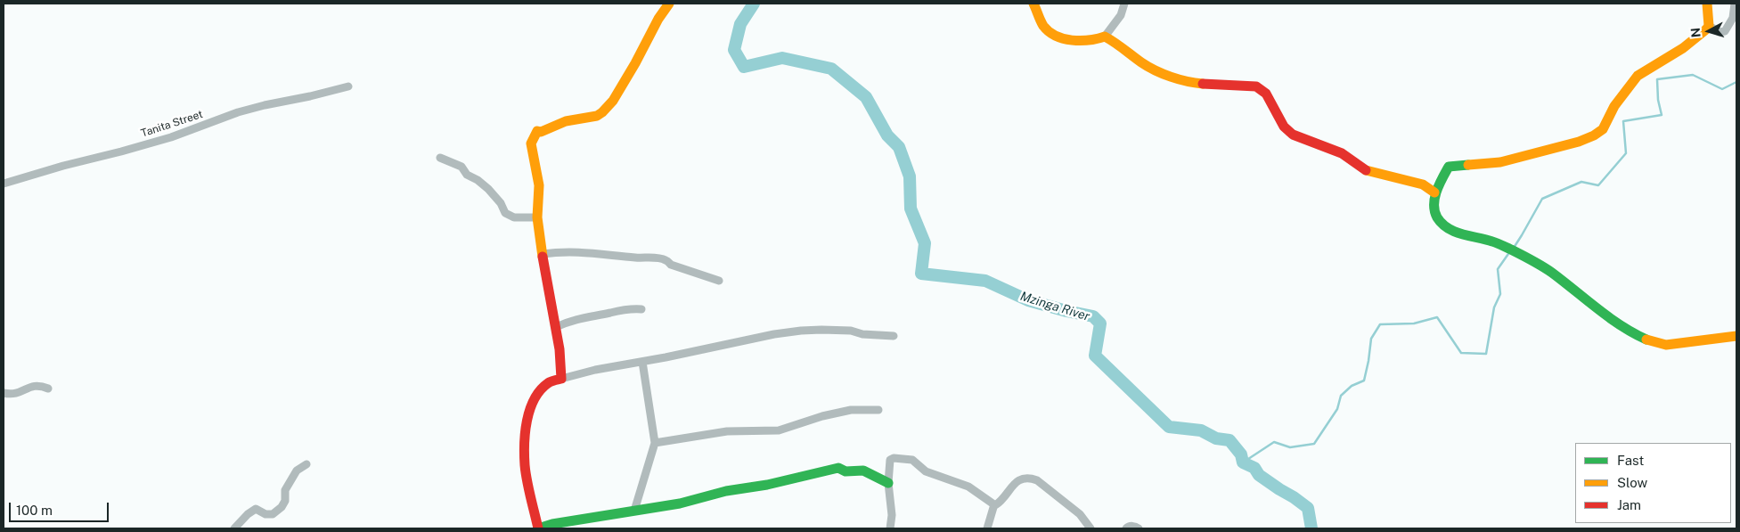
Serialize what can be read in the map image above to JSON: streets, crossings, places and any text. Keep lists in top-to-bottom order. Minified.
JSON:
{"streets":{"street":["Tanita Street"]},"water":["Mzinga River"],"legend":["Fast","Slow","Jam"],"scale_bar":"100 m","north":"left"}
